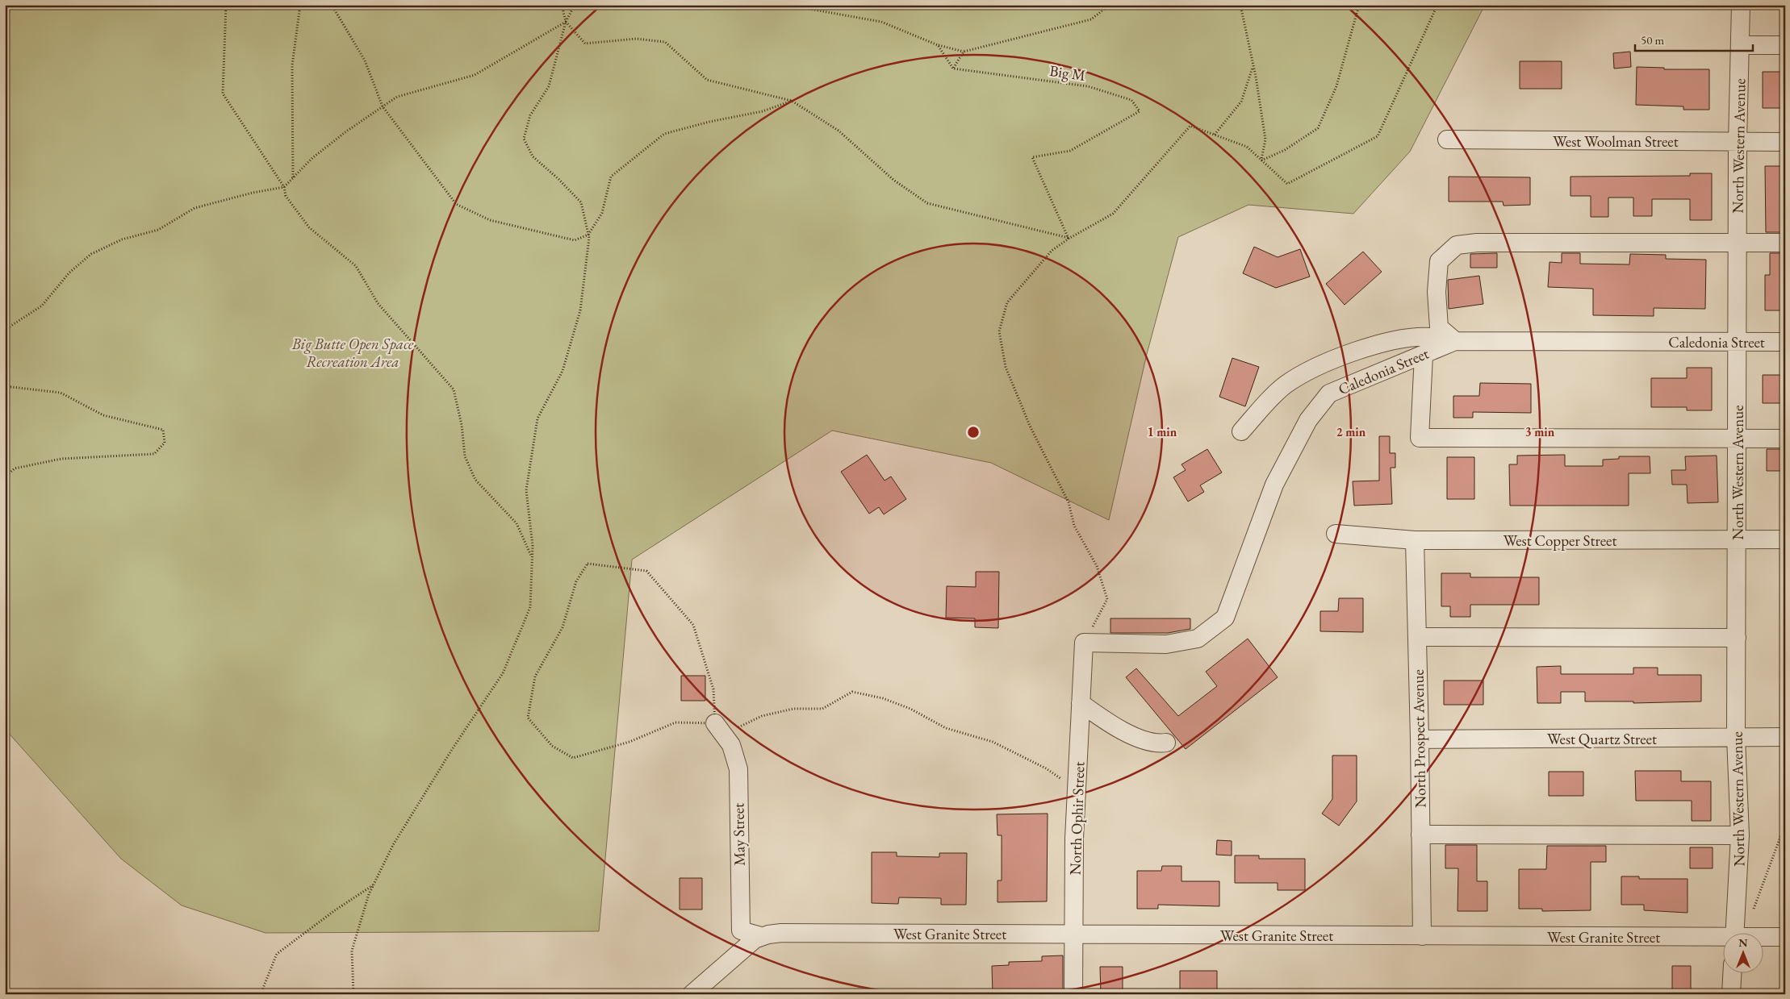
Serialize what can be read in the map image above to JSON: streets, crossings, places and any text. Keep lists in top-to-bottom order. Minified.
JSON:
{"streets":{"street":["West Woolman Street","North Western Avenue","Caledonia Street","West Copper Street","North Prospect Avenue","West Quartz Street","North Ophir Street","May Street","West Granite Street"],"path":["Big M"]},"crossings":[["West Woolman Street","North Western Avenue"],["North Western Avenue","Caledonia Street"],["North Western Avenue","West Copper Street"],["North Western Avenue","West Quartz Street"],["Caledonia Street","North Ophir Street"],["West Copper Street","North Prospect Avenue"],["North Prospect Avenue","West Quartz Street"],["North Prospect Avenue","West Granite Street"],["North Ophir Street","West Granite Street"],["May Street","West Granite Street"]],"parks":["Big Butte Open Space Recreation Area"],"scale_bar":"50 m","north":"top","rings":["1 min","2 min","3 min"]}
